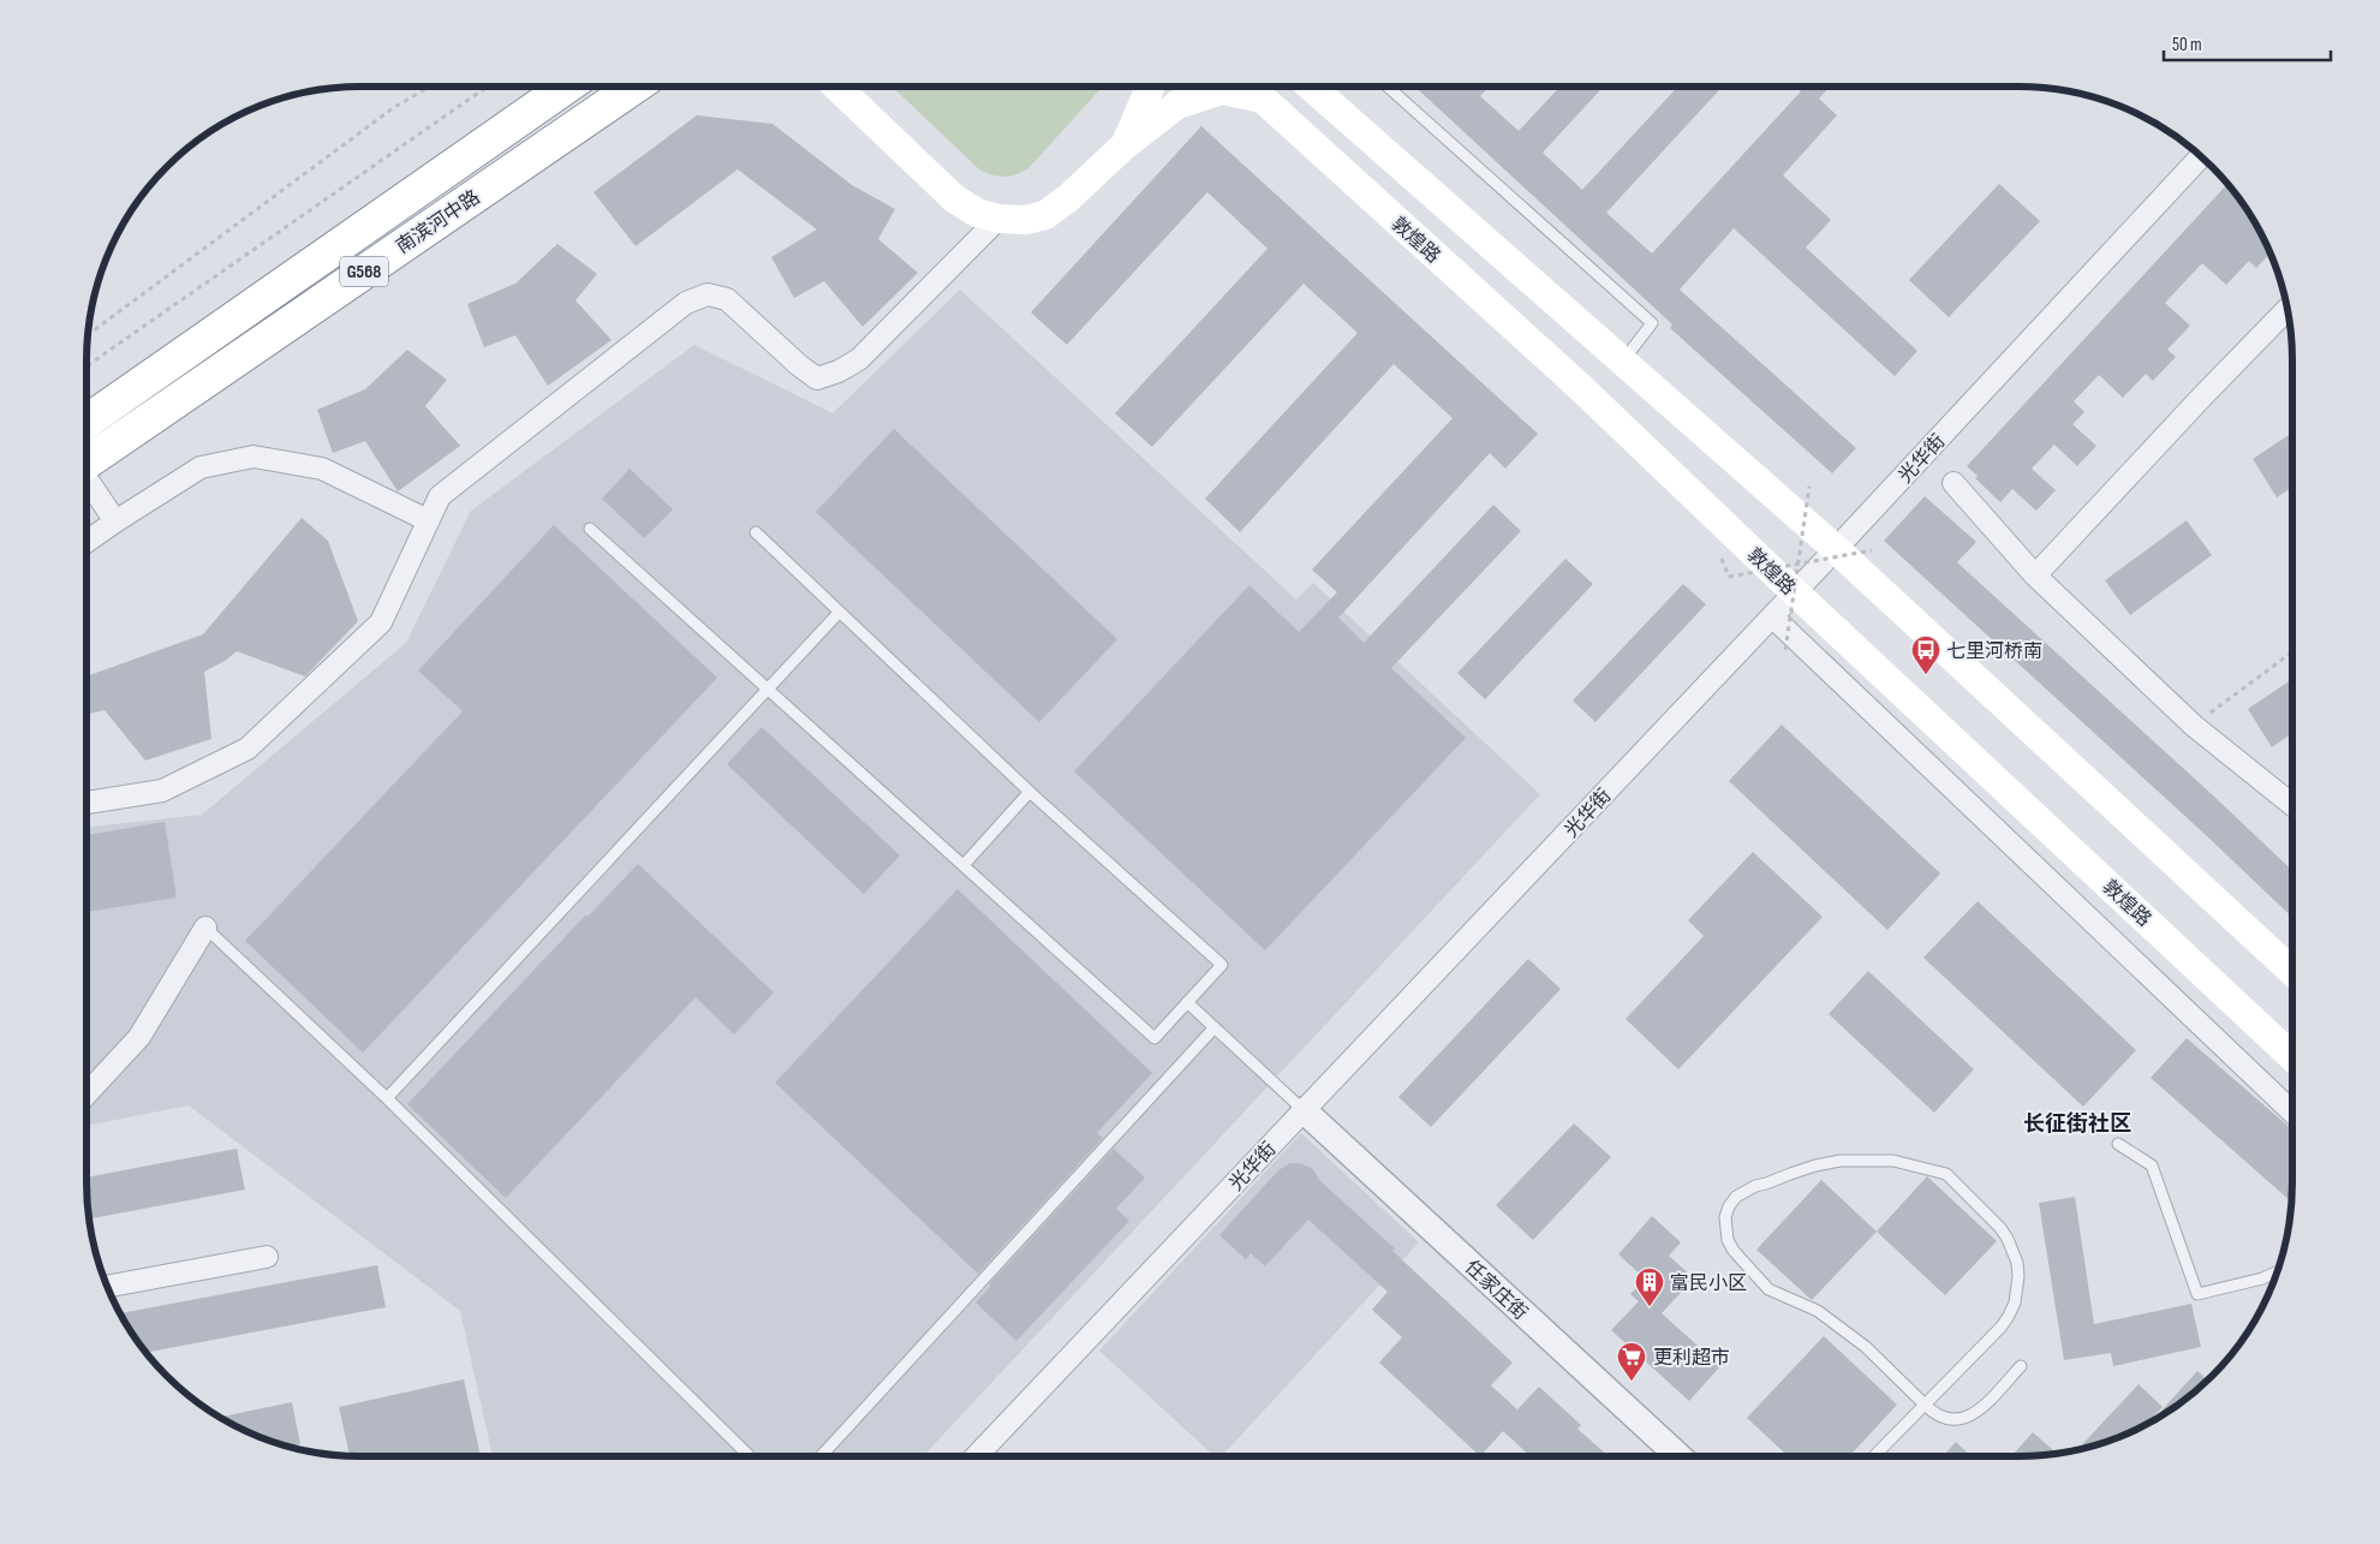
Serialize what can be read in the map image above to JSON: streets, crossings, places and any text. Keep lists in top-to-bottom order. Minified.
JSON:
{"streets":{"highway":["南滨河中路","G568"],"main road":["敦煌路"],"street":["光华街","任家庄街"]},"crossings":[["敦煌路","光华街"],["光华街","任家庄街"]],"districts":["长征街社区"],"places":{"bus stop":["七里河桥南"],"building":["富民小区"],"supermarket":["更利超市"]},"scale_bar":"50 m"}
